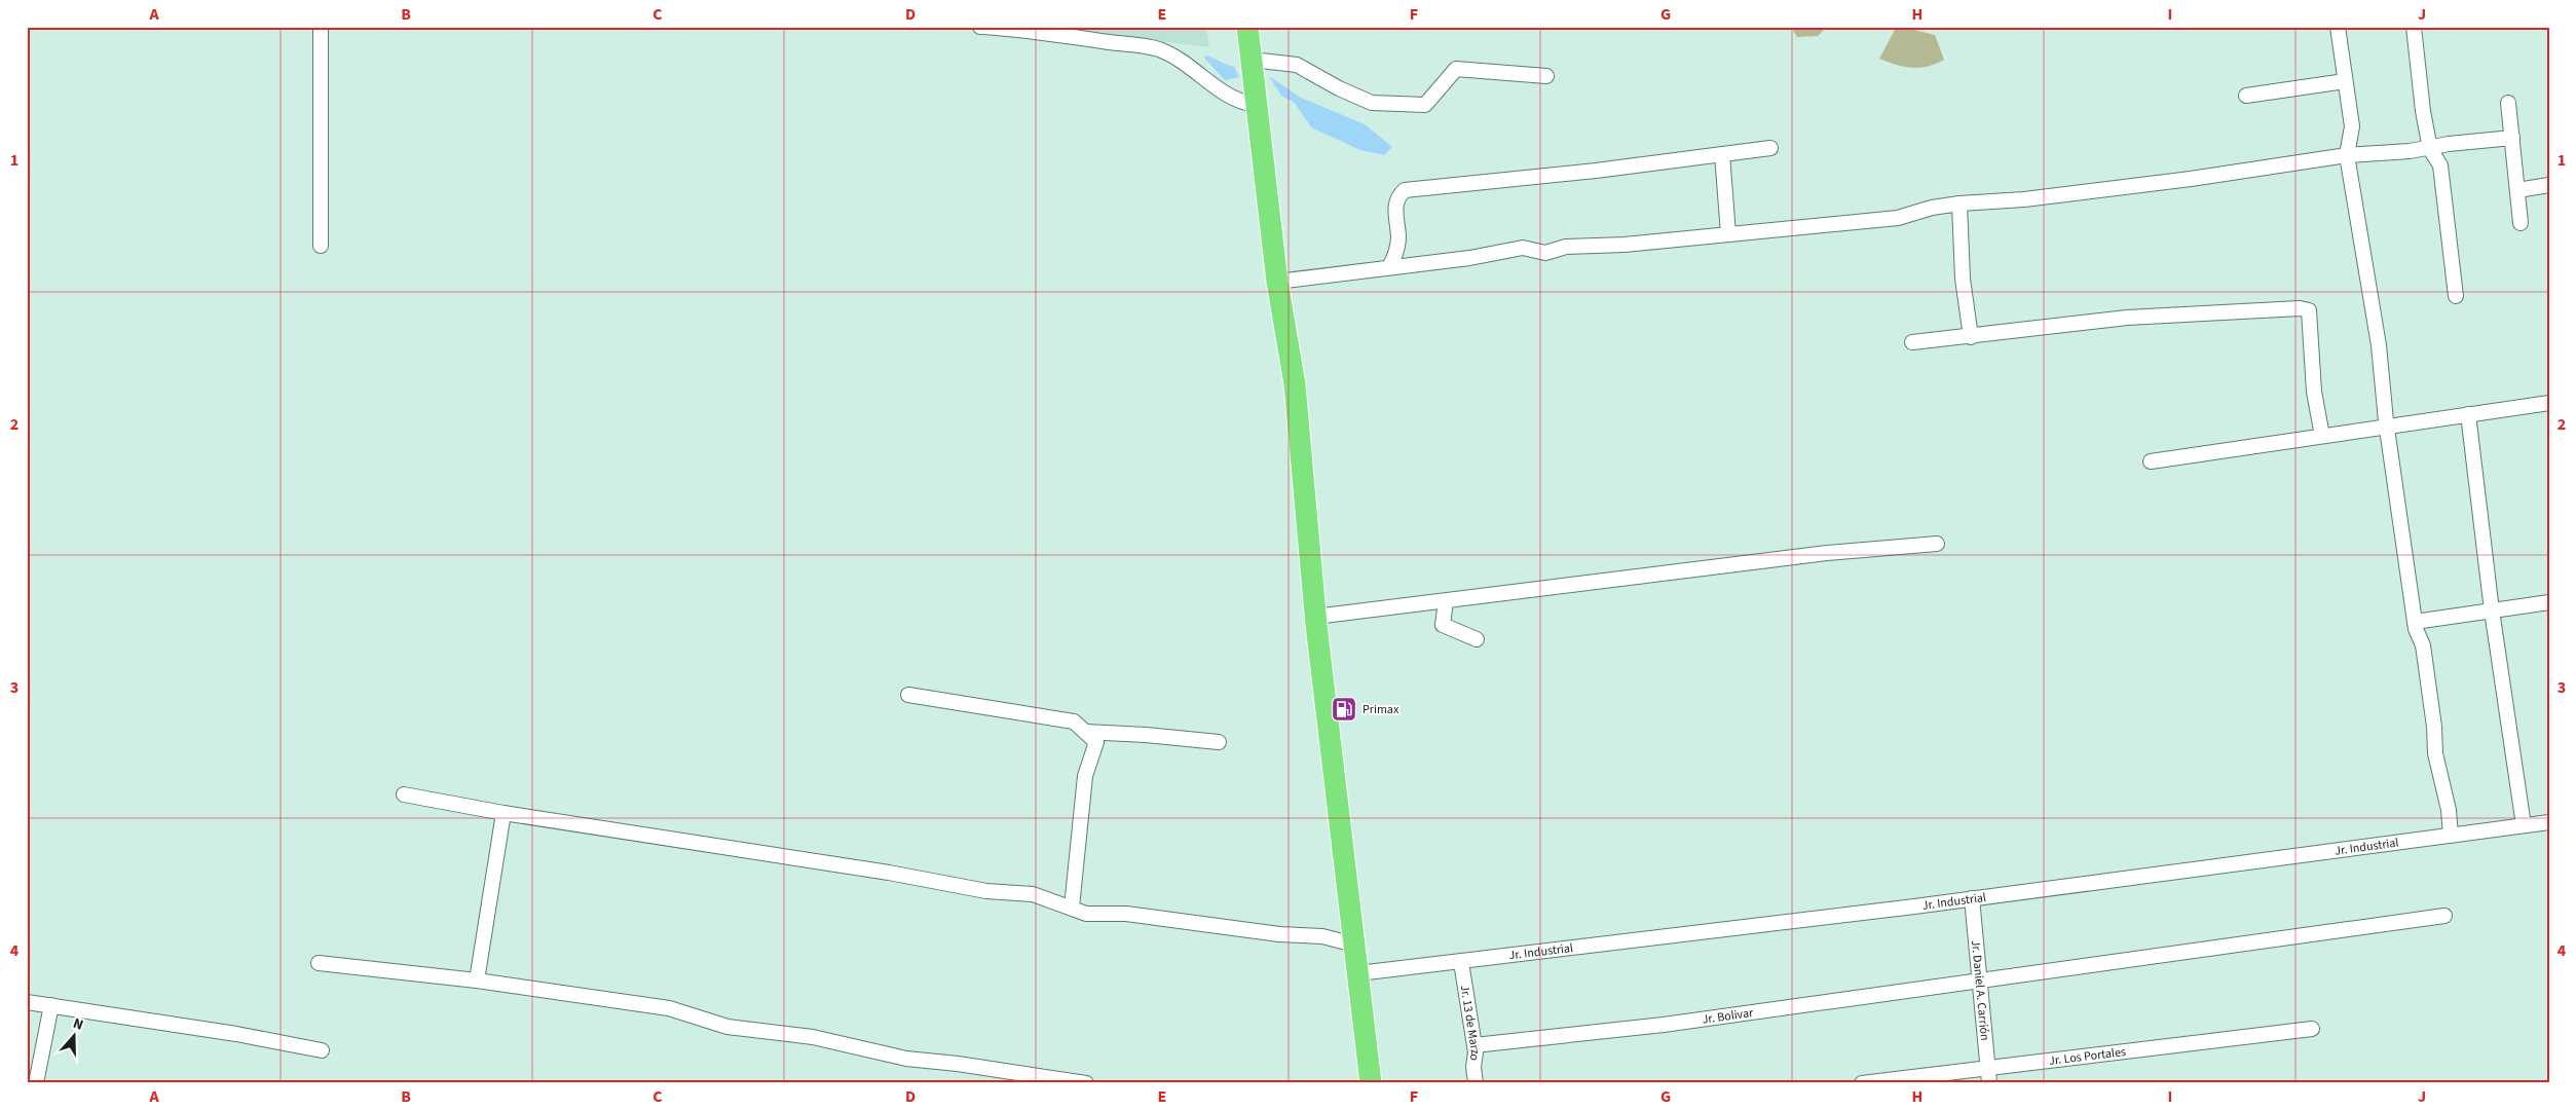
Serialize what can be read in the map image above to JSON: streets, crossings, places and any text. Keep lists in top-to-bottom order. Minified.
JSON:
{"streets":{"street":["Jr. Industrial","Jr. Daniel A. Carrión","Jr. Bolivar","Jr. 13 de Marzo","Jr. Los Portales"]},"crossings":[["Jr. Industrial","Jr. Daniel A. Carrión"],["Jr. Industrial","Jr. 13 de Marzo"],["Jr. Daniel A. Carrión","Jr. Bolivar"],["Jr. Daniel A. Carrión","Jr. Los Portales"],["Jr. Bolivar","Jr. 13 de Marzo"]],"places":{"fuel station":["Primax"]},"north":"top","grid":{"columns":["A","B","C","D","E","F","G","H","I","J"],"rows":["1","2","3","4"]}}
